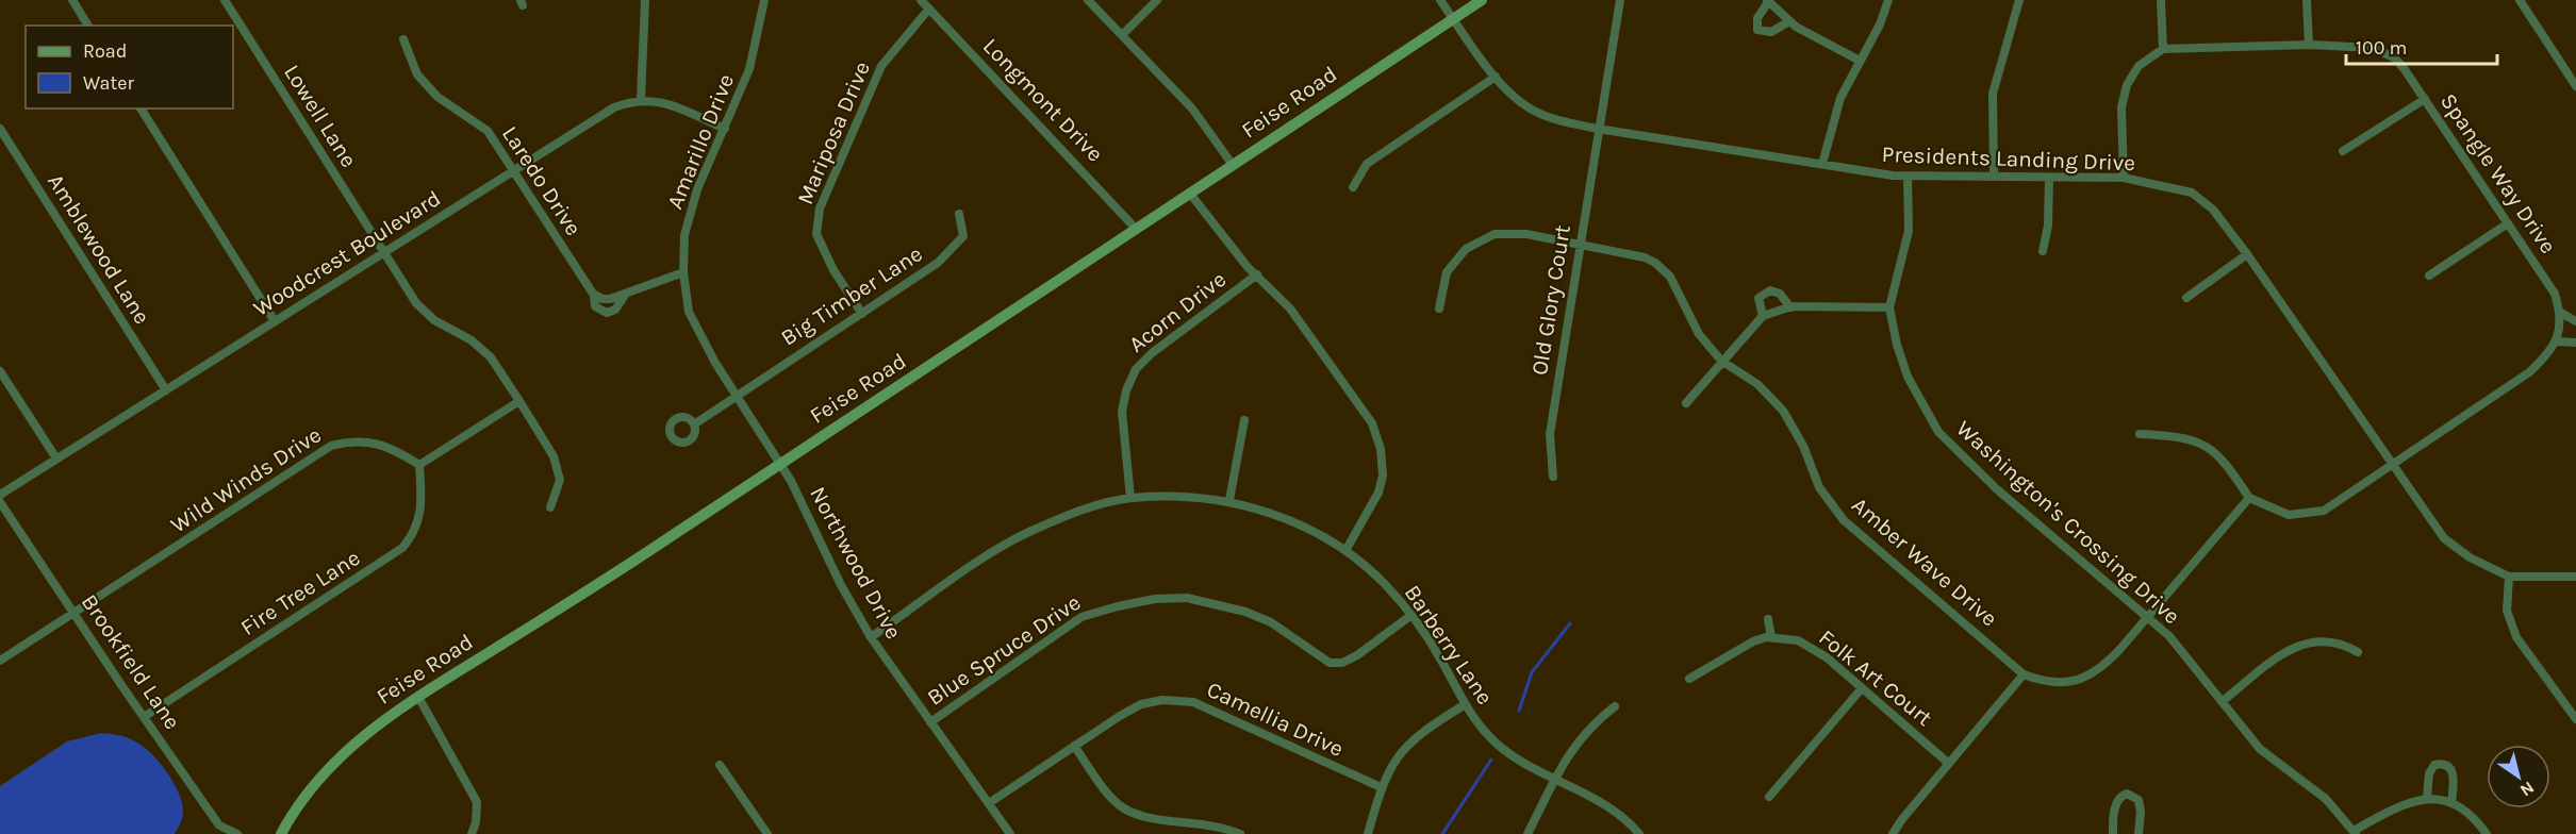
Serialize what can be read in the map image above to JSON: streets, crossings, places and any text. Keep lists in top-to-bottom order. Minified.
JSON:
{"streets":{"main road":["Feise Road"],"street":["Longmont Drive","Lowell Lane","Mariposa Drive","Amarillo Drive","Presidents Landing Drive","Spangle Way Drive","Laredo Drive","Amblewood Lane","Woodcrest Boulevard","Big Timber Lane","Old Glory Court","Acorn Drive","Wild Winds Drive","Washington's Crossing Drive","Amber Wave Drive","Northwood Drive","Fire Tree Lane","Barberry Lane","Blue Spruce Drive","Brookfield Lane","Folk Art Court","Camellia Drive"]},"crossings":[["Longmont Drive","Feise Road"],["Longmont Drive","Mariposa Drive"],["Feise Road","Amarillo Drive"],["Feise Road","Presidents Landing Drive"],["Feise Road","Northwood Drive"],["Lowell Lane","Woodcrest Boulevard"],["Mariposa Drive","Big Timber Lane"],["Amarillo Drive","Laredo Drive"],["Amarillo Drive","Big Timber Lane"],["Amarillo Drive","Northwood Drive"],["Presidents Landing Drive","Old Glory Court"],["Presidents Landing Drive","Washington's Crossing Drive"],["Laredo Drive","Woodcrest Boulevard"],["Amblewood Lane","Woodcrest Boulevard"],["Old Glory Court","Amber Wave Drive"],["Acorn Drive","Barberry Lane"],["Wild Winds Drive","Fire Tree Lane"],["Wild Winds Drive","Brookfield Lane"],["Washington's Crossing Drive","Amber Wave Drive"],["Northwood Drive","Barberry Lane"],["Northwood Drive","Blue Spruce Drive"],["Northwood Drive","Camellia Drive"],["Fire Tree Lane","Brookfield Lane"],["Barberry Lane","Blue Spruce Drive"]],"legend":["Road","Water"],"scale_bar":"100 m","north":"bottom right"}
